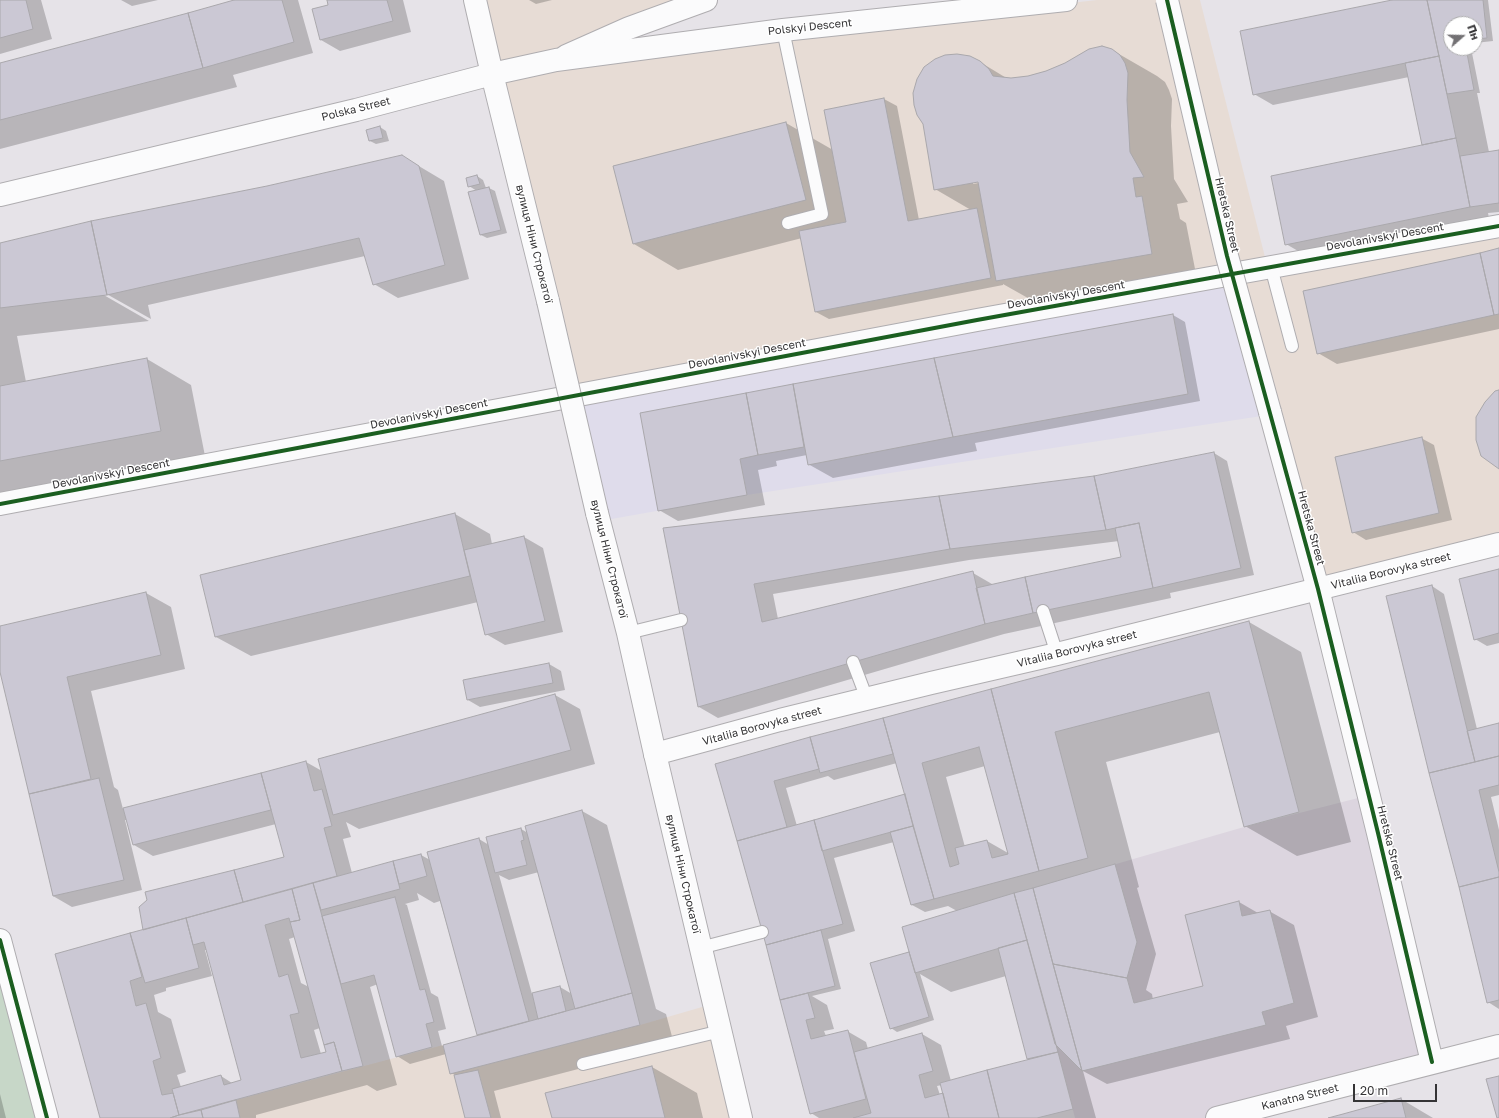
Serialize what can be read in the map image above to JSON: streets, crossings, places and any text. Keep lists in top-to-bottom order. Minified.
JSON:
{"streets":{"street":["Polskyi Descent","Polska Street","Hretska Street","Devolanivskyi Descent","вулиця Ніни Строкатої","Vitaliia Borovyka street","Kanatna Street"]},"crossings":[["Polskyi Descent","Polska Street"],["Polska Street","вулиця Ніни Строкатої"],["Hretska Street","Vitaliia Borovyka street"],["Hretska Street","Kanatna Street"],["вулиця Ніни Строкатої","Vitaliia Borovyka street"]],"scale_bar":"20 m","north":"right"}
